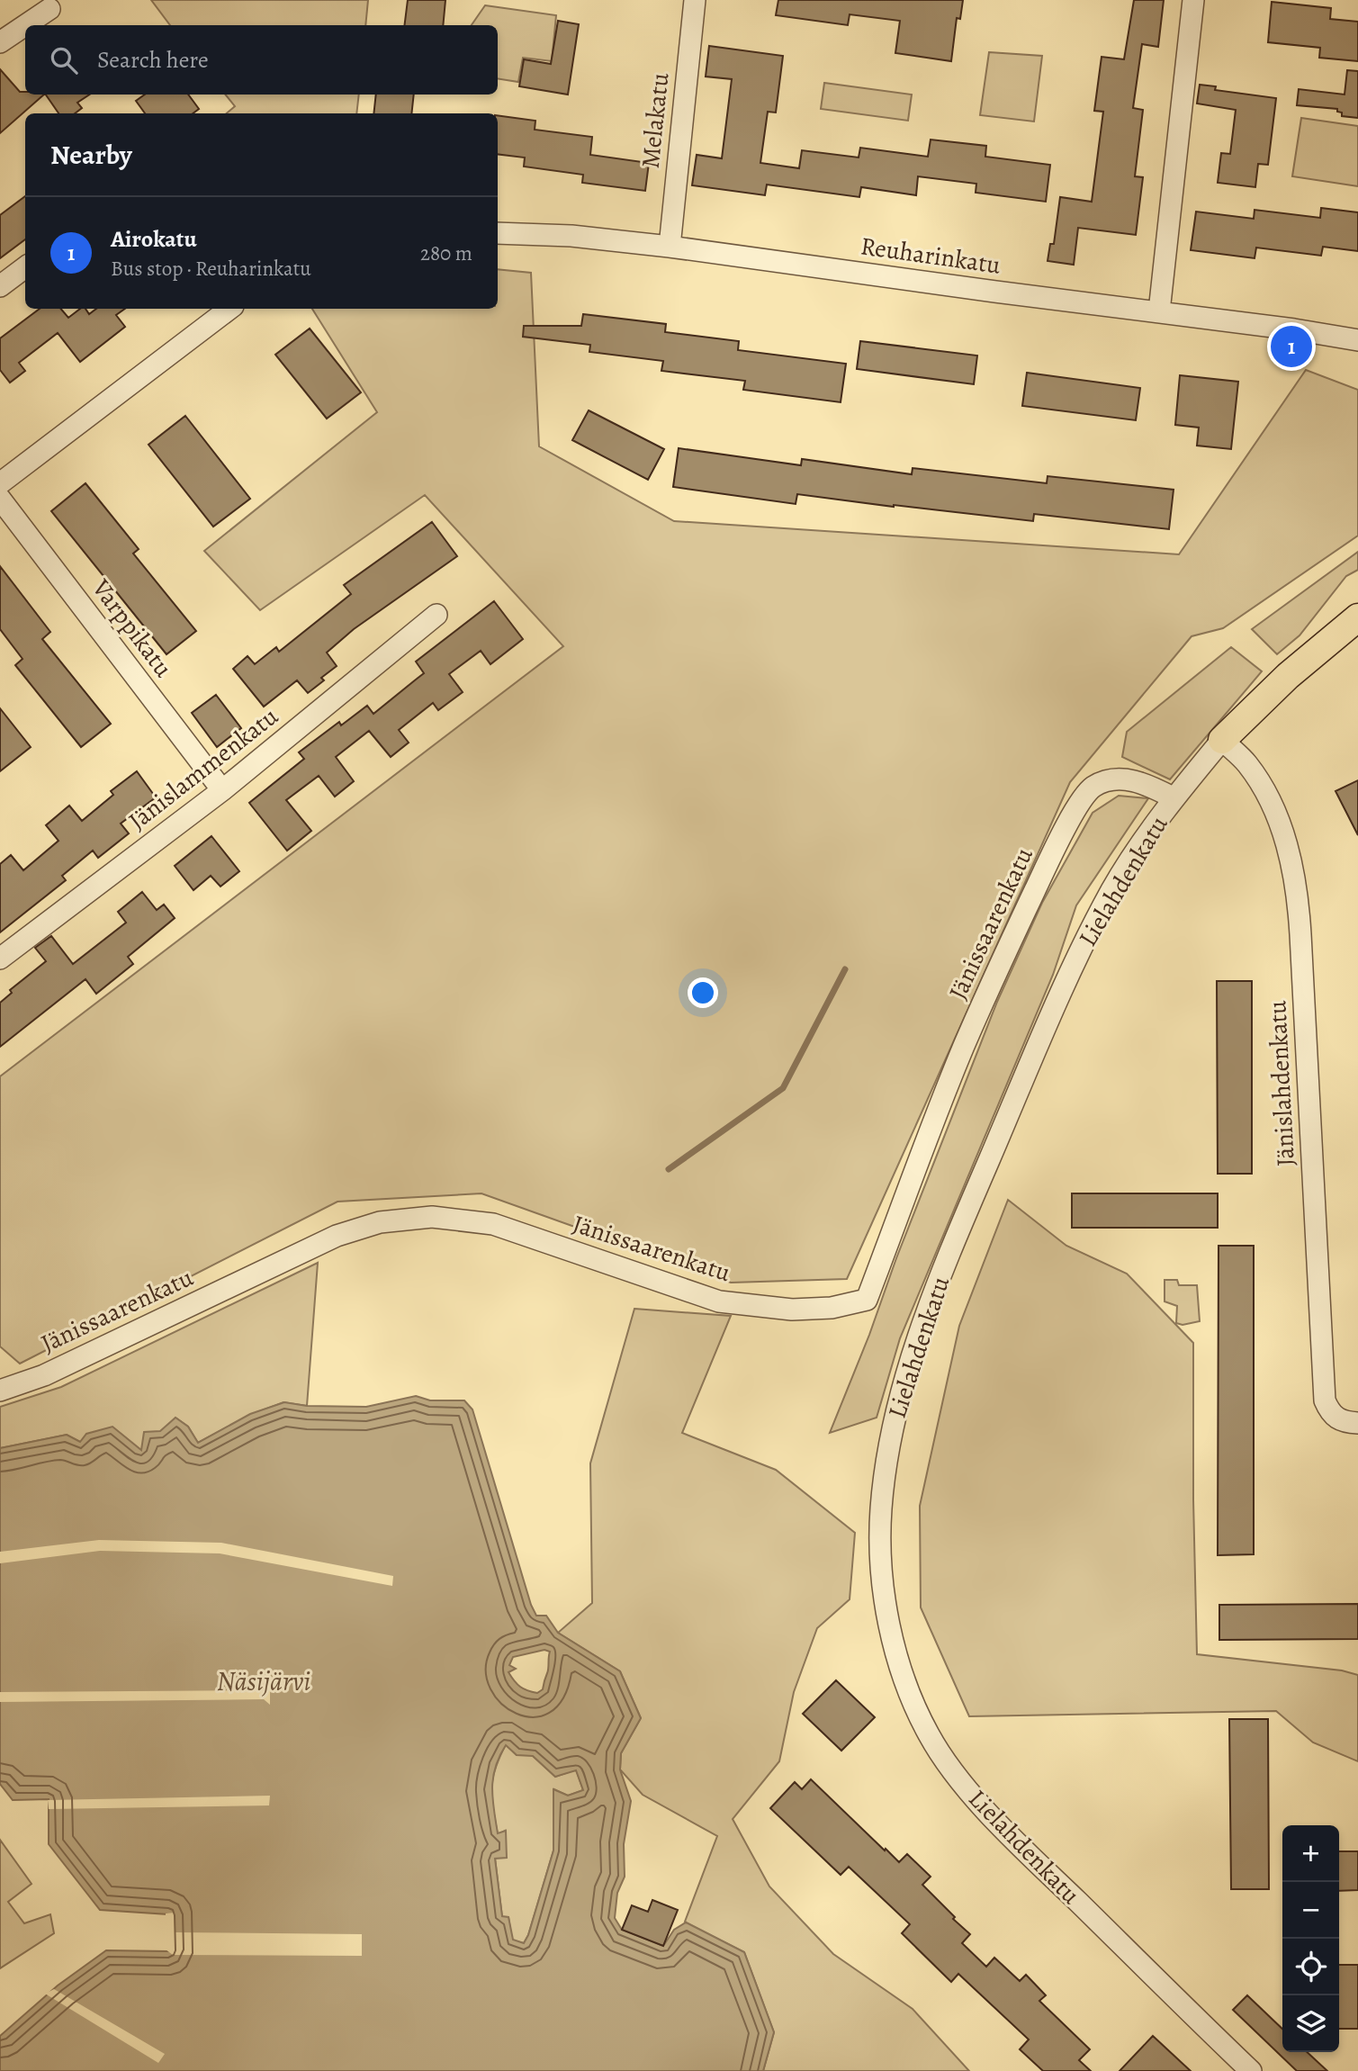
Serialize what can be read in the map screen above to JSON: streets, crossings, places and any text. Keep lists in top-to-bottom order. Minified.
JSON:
{"streets":{"main road":["Lielahdenkatu"],"street":["Melakatu","Reuharinkatu","Varppikatu","Jänislammenkatu","Jänissaarenkatu","Jänislahdenkatu"]},"crossings":[["Melakatu","Reuharinkatu"],["Varppikatu","Jänislammenkatu"],["Lielahdenkatu","Jänissaarenkatu"],["Lielahdenkatu","Jänislahdenkatu"]],"water":["Näsijärvi"],"page":{"search":"Search here","heading":"Nearby","list":[{"mark":"1","name":"Airokatu","note":"Bus stop · Reuharinkatu","value":"280 m"}],"pins":"1","map_buttons":["+","−"]}}
